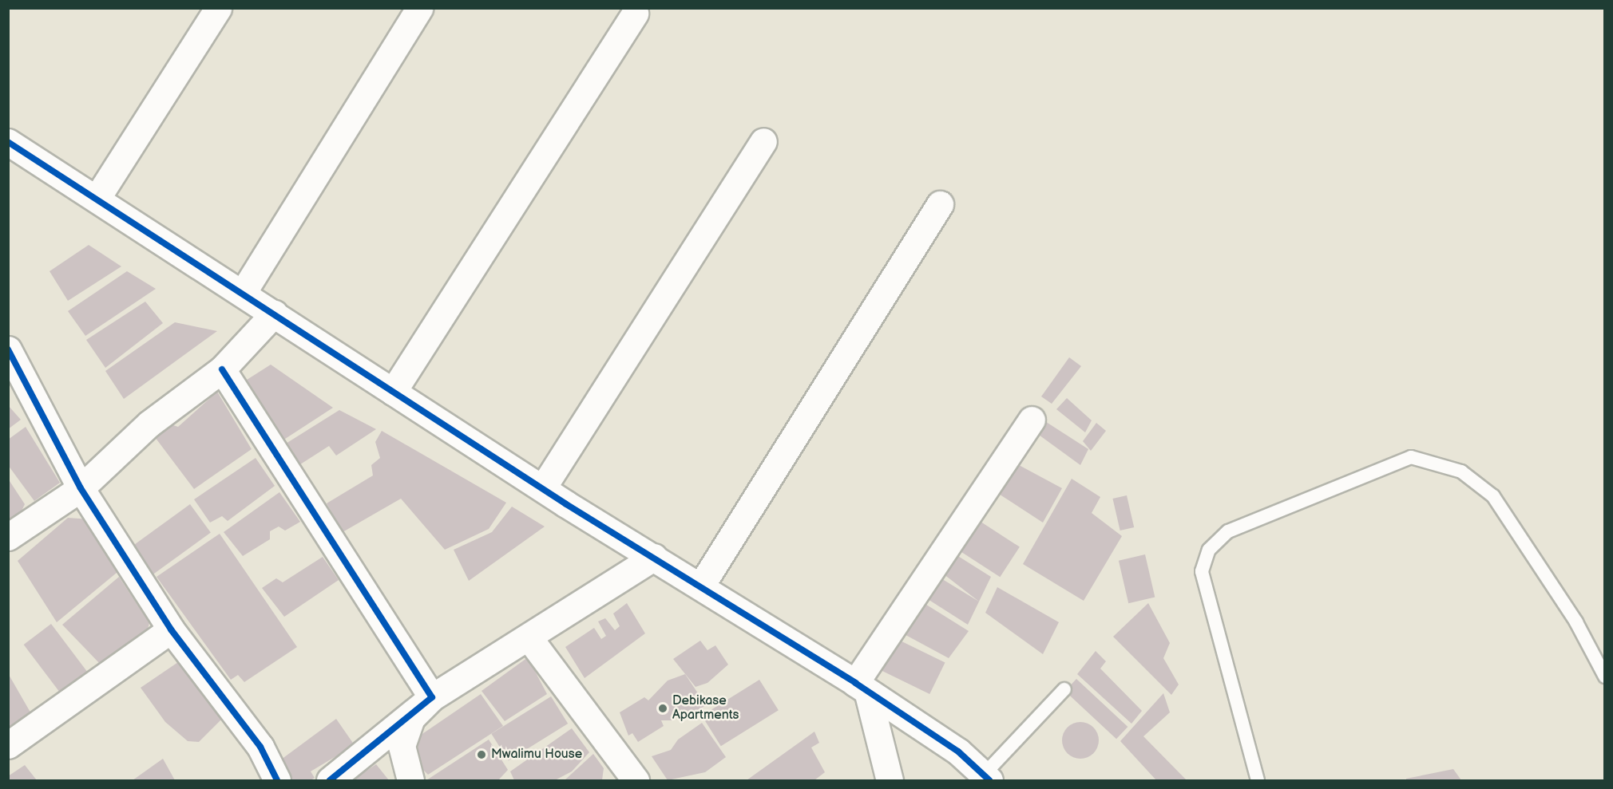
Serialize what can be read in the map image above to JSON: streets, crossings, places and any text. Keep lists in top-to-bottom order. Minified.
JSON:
{"places":["Debikase Apartments","Mwalimu House"]}
